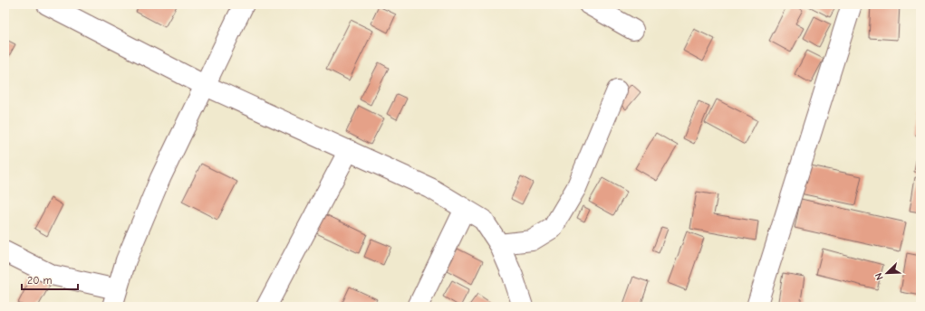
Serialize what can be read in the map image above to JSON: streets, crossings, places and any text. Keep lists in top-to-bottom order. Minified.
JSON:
{"scale_bar":"20 m","north":"bottom left"}
